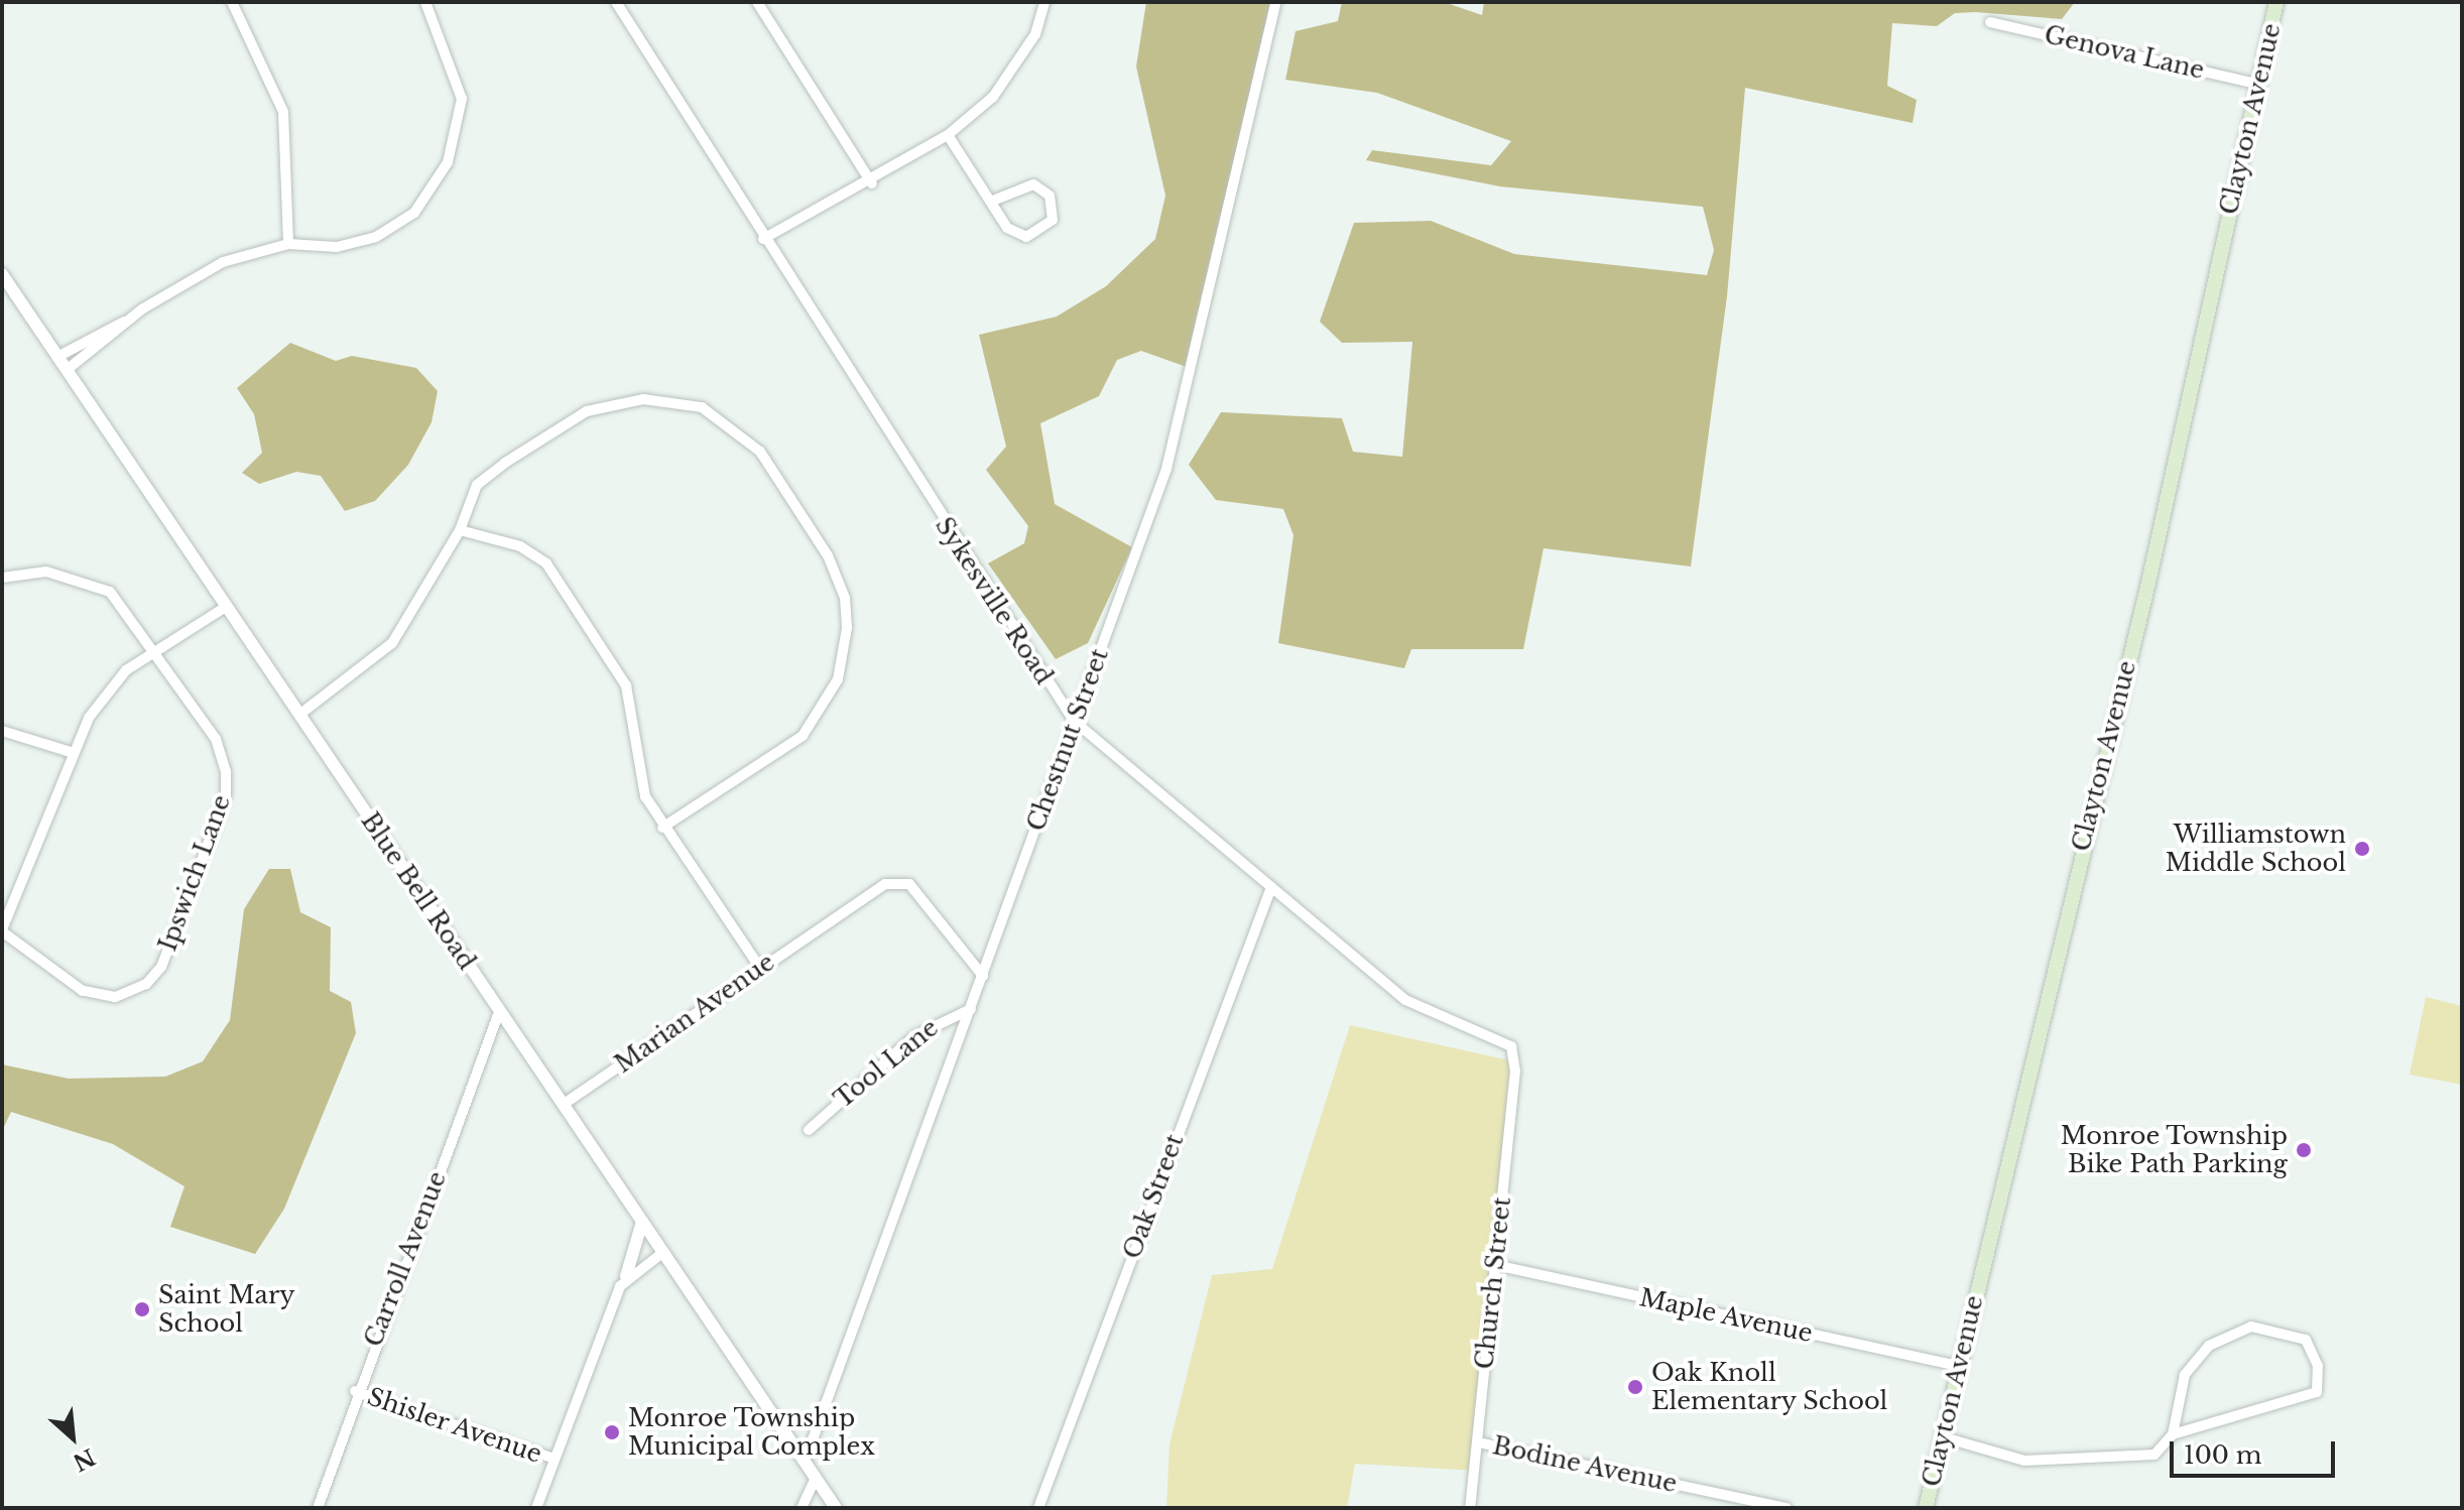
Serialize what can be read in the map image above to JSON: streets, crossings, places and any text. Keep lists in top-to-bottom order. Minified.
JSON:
{"streets":{"main road":["Clayton Avenue"],"street":["Genova Lane","Sykesville Road","Chestnut Street","Ipswich Lane","Blue Bell Road","Marian Avenue","Tool Lane","Oak Street","Carroll Avenue","Church Street","Maple Avenue","Shisler Avenue","Bodine Avenue"]},"crossings":[["Genova Lane","Clayton Avenue"],["Clayton Avenue","Maple Avenue"],["Sykesville Road","Chestnut Street"],["Sykesville Road","Oak Street"],["Sykesville Road","Church Street"],["Chestnut Street","Blue Bell Road"],["Chestnut Street","Marian Avenue"],["Chestnut Street","Tool Lane"],["Blue Bell Road","Marian Avenue"],["Blue Bell Road","Carroll Avenue"],["Carroll Avenue","Shisler Avenue"],["Church Street","Maple Avenue"],["Church Street","Bodine Avenue"]],"places":["Williamstown Middle School","Monroe Township Bike Path Parking","Saint Mary School","Oak Knoll Elementary School","Monroe Township Municipal Complex"],"scale_bar":"100 m","north":"bottom right"}
